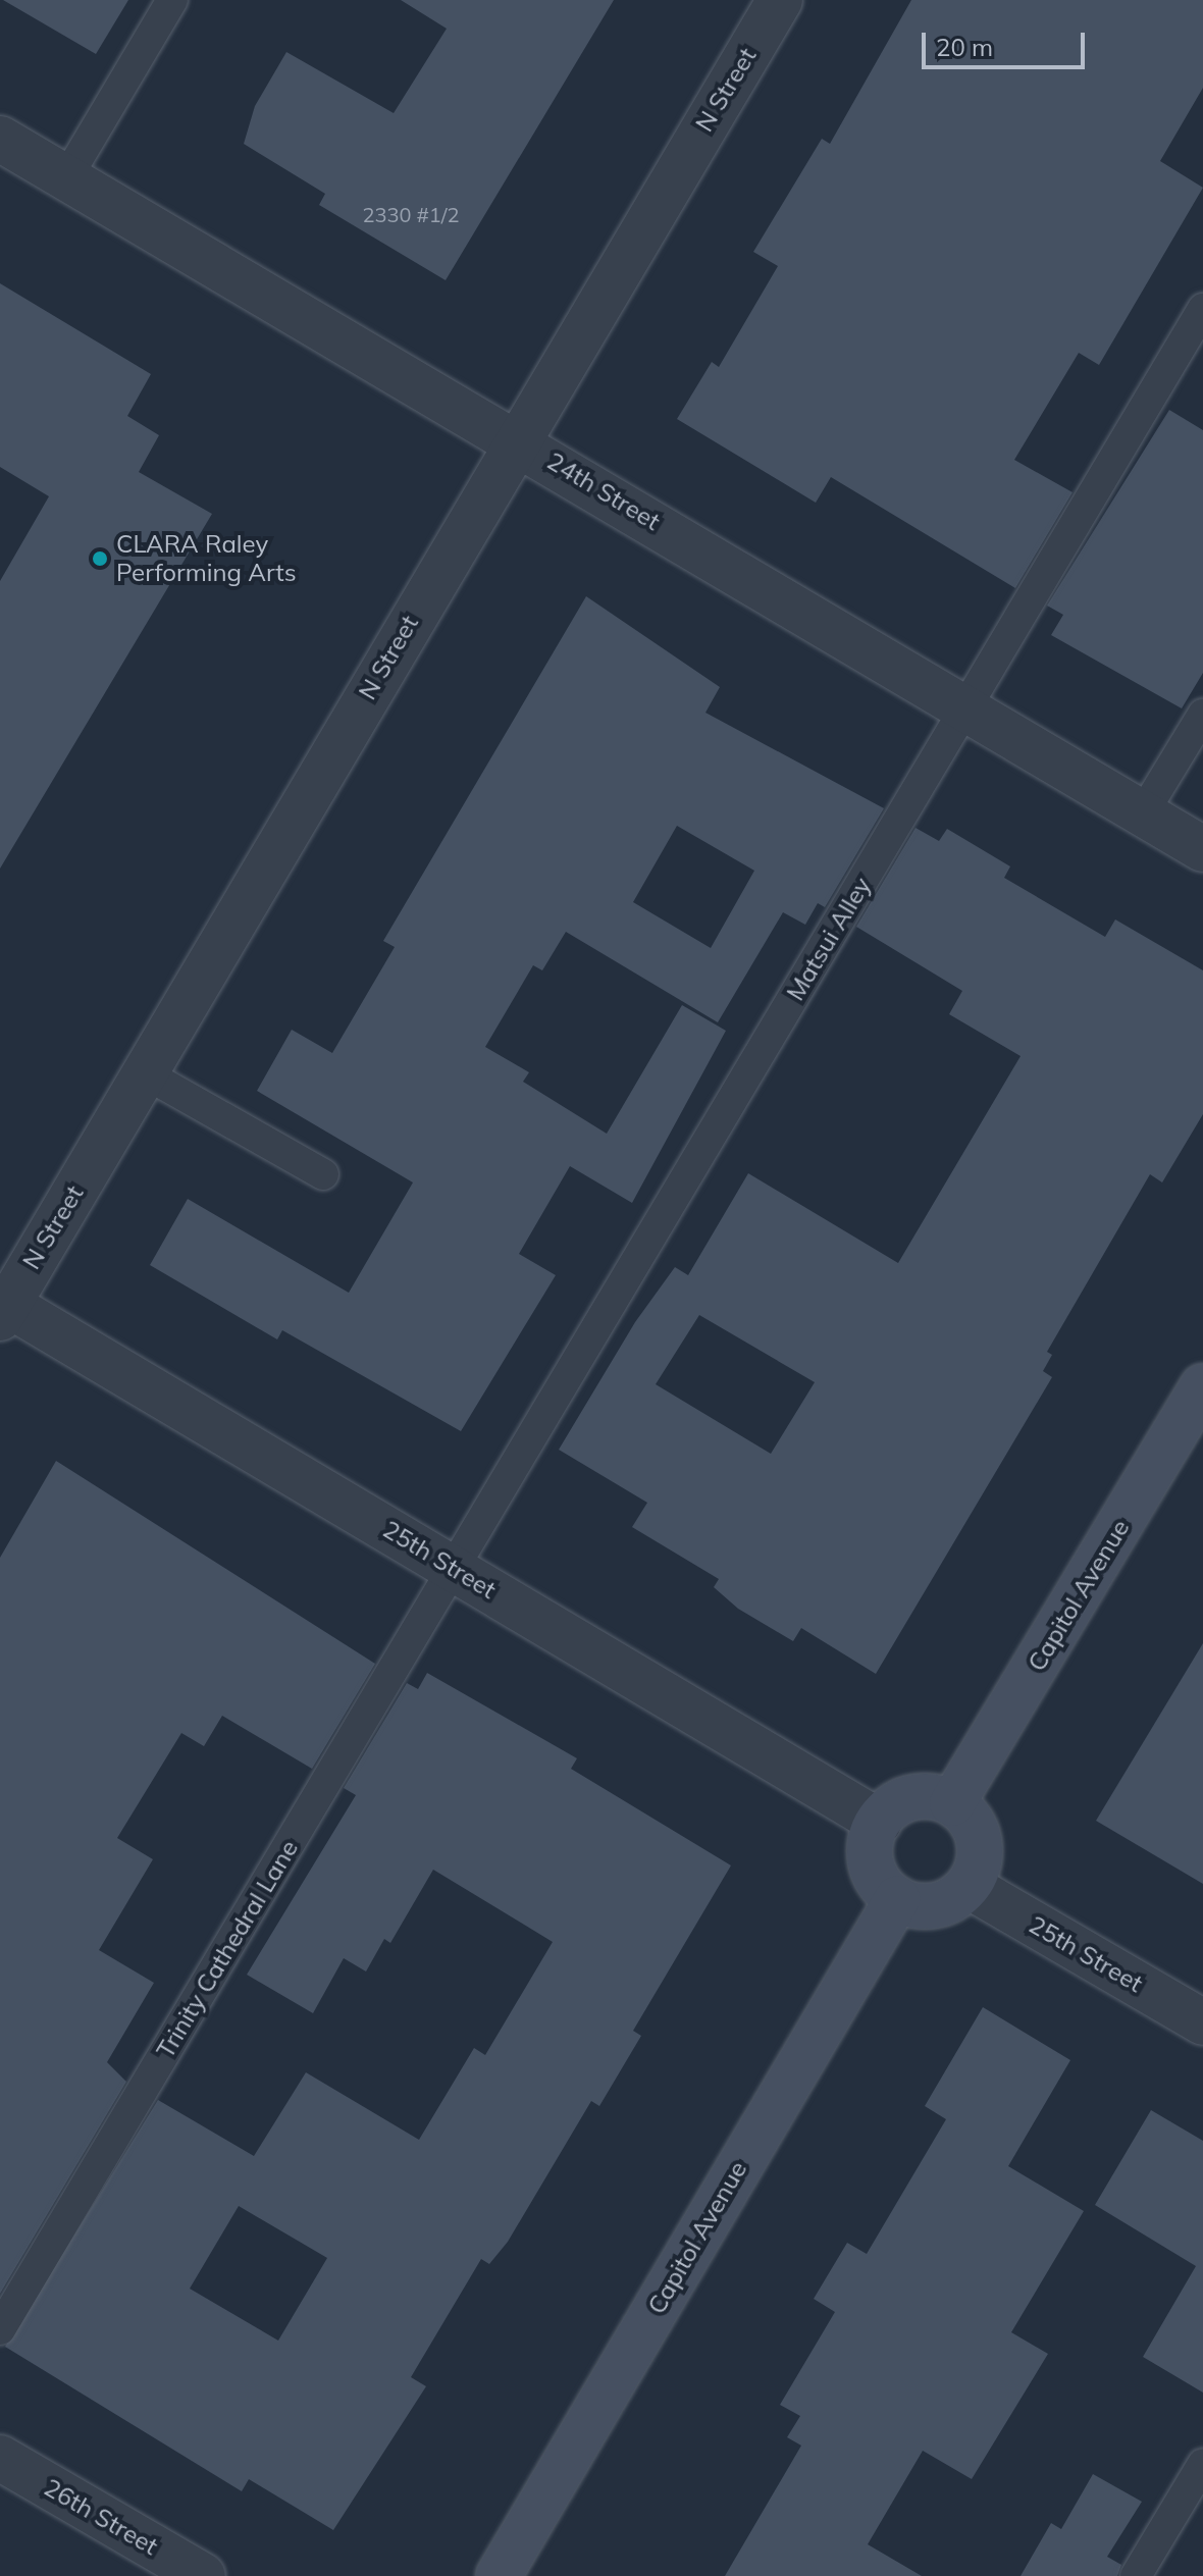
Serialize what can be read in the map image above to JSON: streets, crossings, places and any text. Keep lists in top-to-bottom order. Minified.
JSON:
{"streets":{"street":["N Street","24th Street","25th Street","Capitol Avenue","26th Street"],"lane":["Matsui Alley","Trinity Cathedral Lane"]},"crossings":[["N Street","24th Street"],["N Street","25th Street"],["24th Street","Matsui Alley"],["Matsui Alley","25th Street"],["Matsui Alley","Trinity Cathedral Lane"],["25th Street","Capitol Avenue"],["25th Street","Trinity Cathedral Lane"]],"places":["CLARA Raley Performing Arts"],"house_numbers":["2330 #1/2"],"scale_bar":"20 m"}
